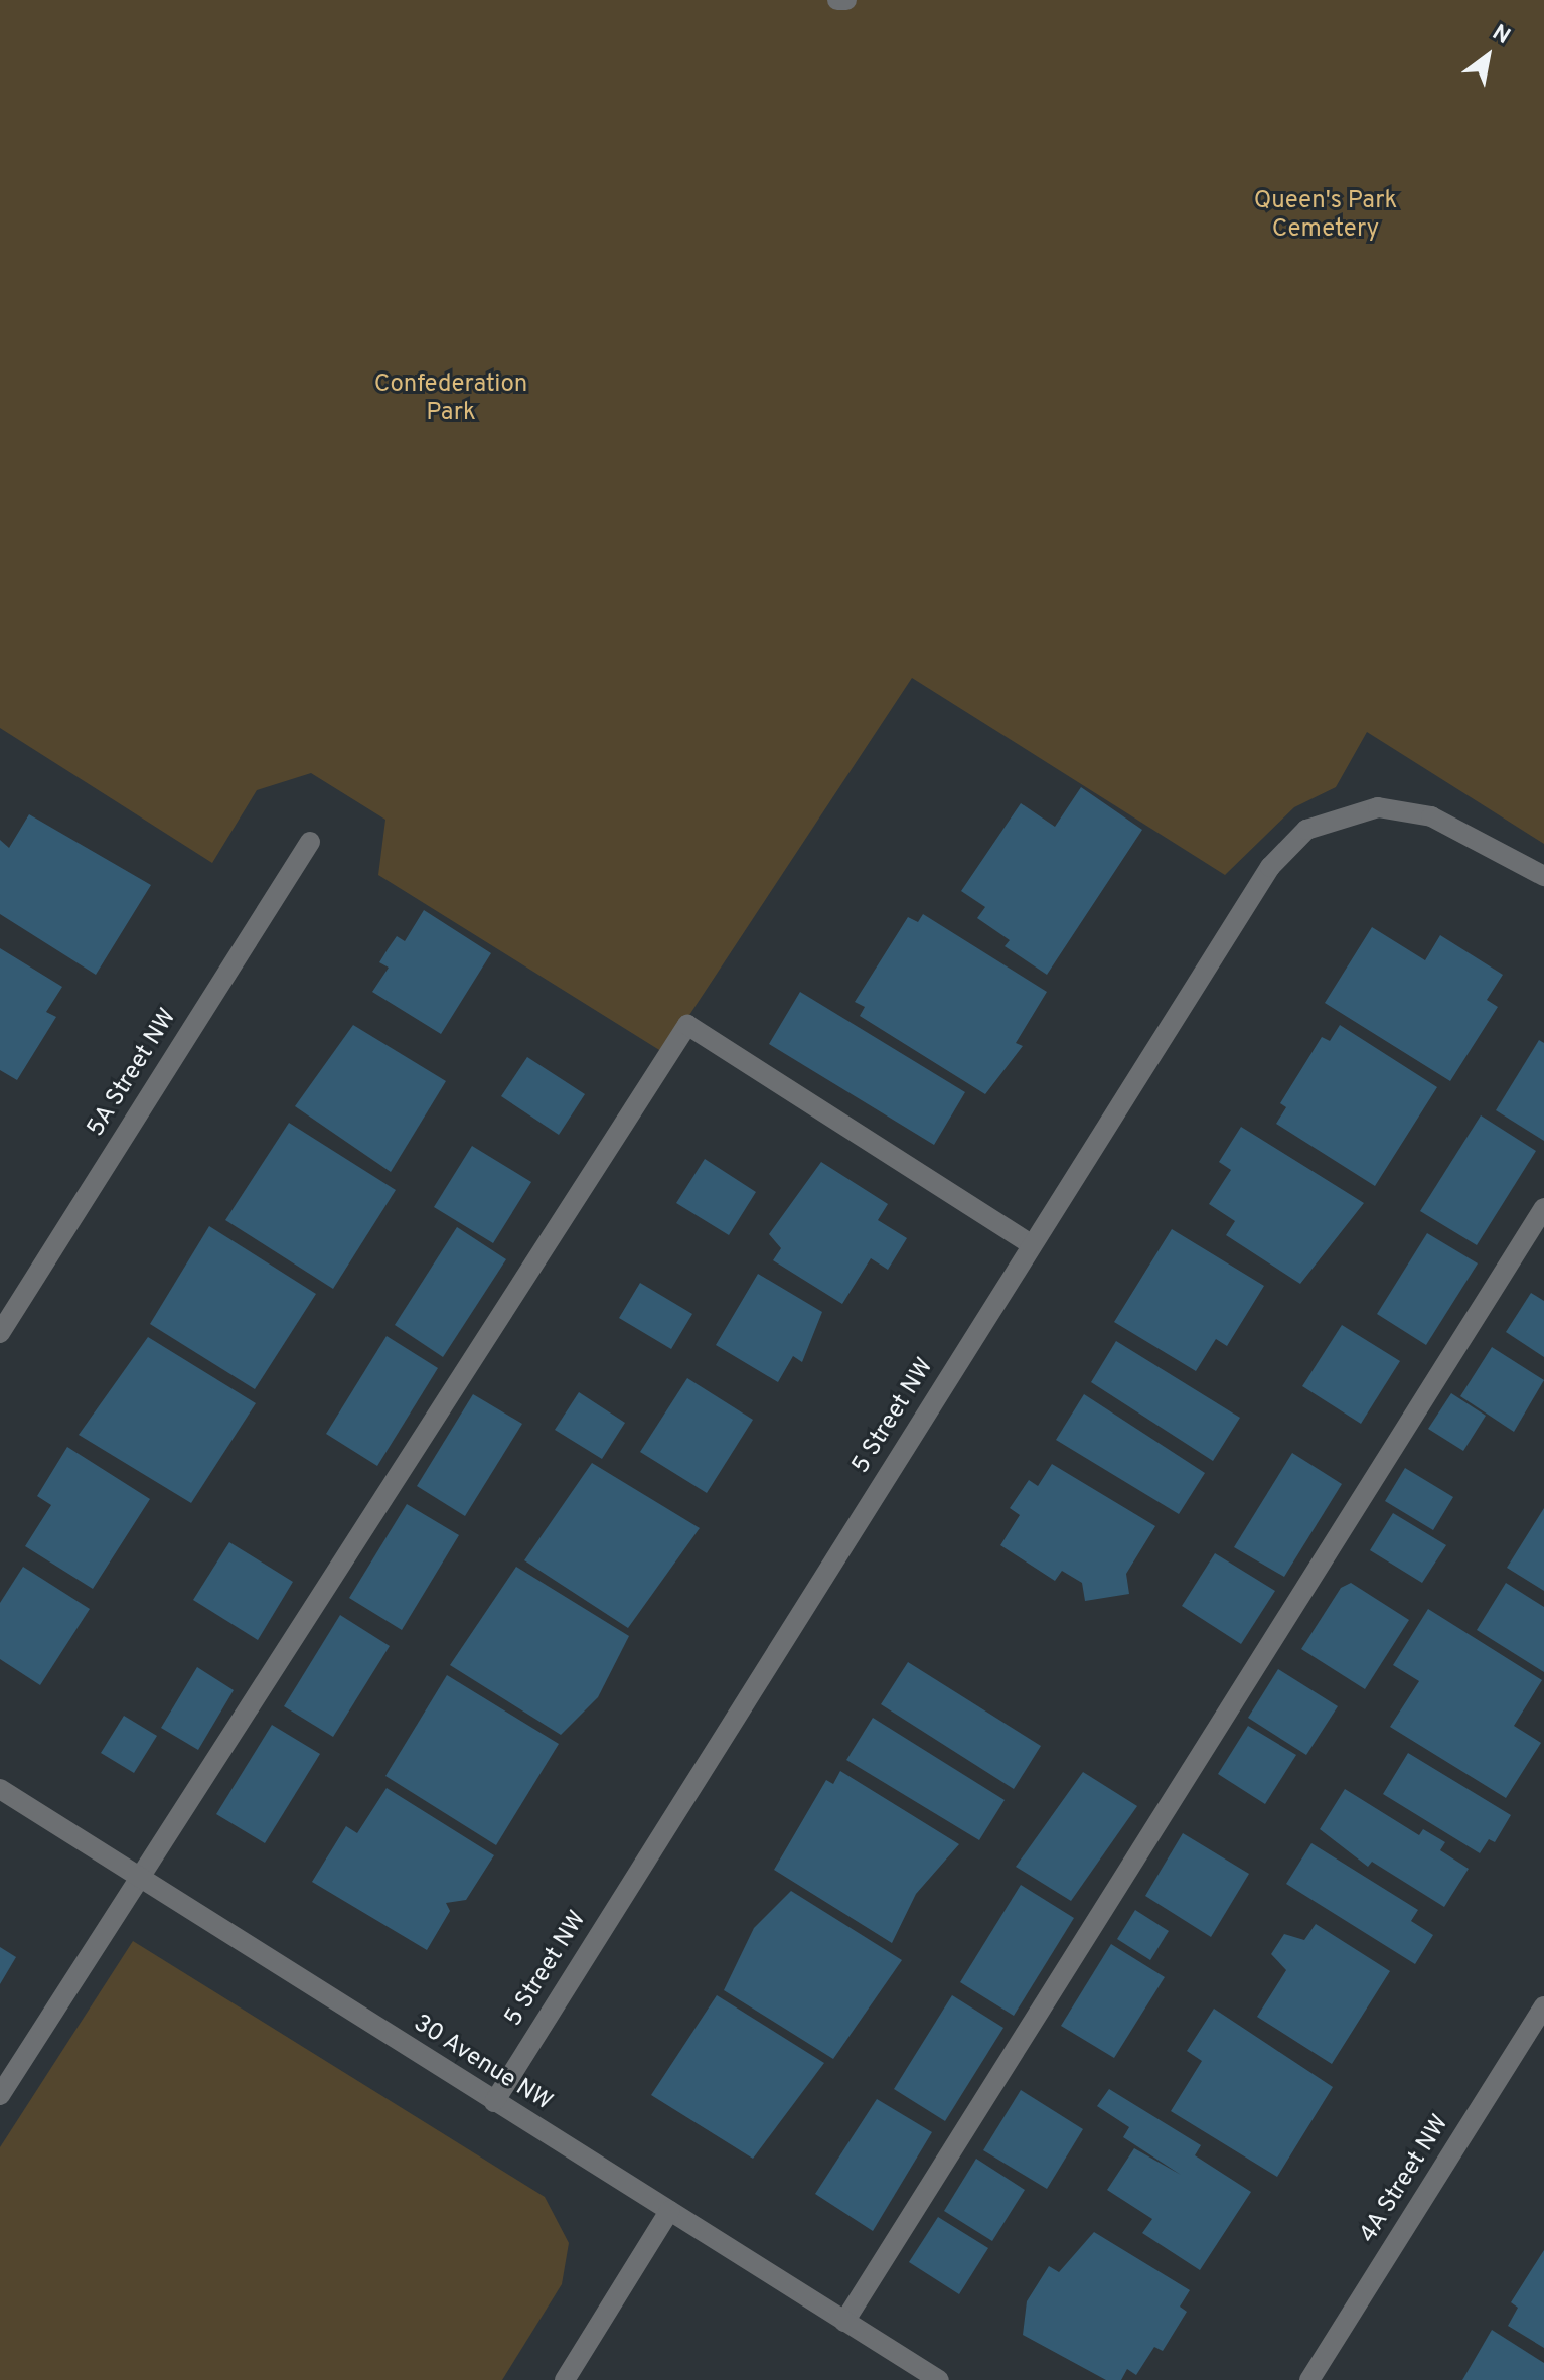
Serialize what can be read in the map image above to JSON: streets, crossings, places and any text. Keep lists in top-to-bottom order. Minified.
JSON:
{"streets":{"street":["5A Street NW","5 Street NW","30 Avenue NW","4A Street NW"]},"crossings":[["5 Street NW","30 Avenue NW"]],"parks":["Queen's Park Cemetery","Confederation Park"],"north":"top right"}
